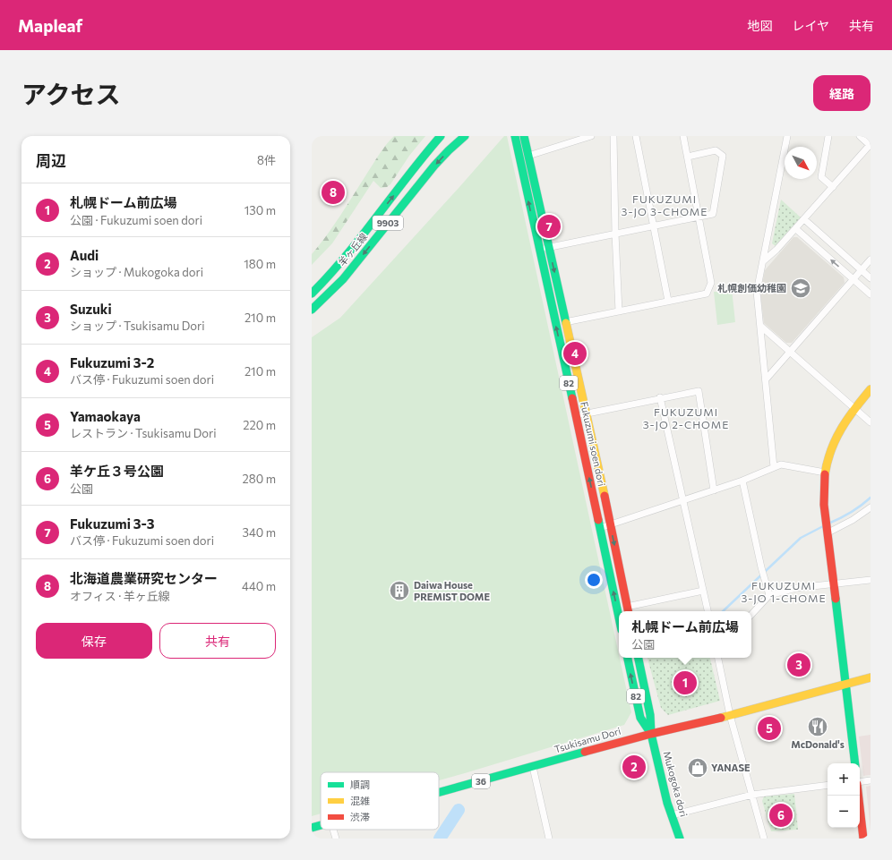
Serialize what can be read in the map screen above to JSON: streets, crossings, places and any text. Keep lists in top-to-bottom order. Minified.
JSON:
{"streets":{"main road":["9903","羊ヶ丘線","82","Fukuzumi soen dori","Tsukisamu Dori","36","Mukogoka dori"]},"crossings":[["82","Tsukisamu Dori"],["82","Mukogoka dori"],["Tsukisamu Dori","Mukogoka dori"]],"districts":["FUKUZUMI 3-JO 3-CHOME","FUKUZUMI 3-JO 2-CHOME","FUKUZUMI 3-JO 1-CHOME"],"places":{"school or university":["札幌創価幼稚園"],"building":["Daiwa House PREMIST DOME"],"restaurant":["McDonald's"],"shop":["YANASE"]},"legend":["順調","混雑","渋滞"],"north":"bottom right","page":{"header":"Mapleaf","nav":["地図","レイヤ","共有"],"title":"アクセス","buttons":["経路",["保存","共有"]],"heading":["周辺","8件"],"pins":["8","7","4","3","1","5","2","6"],"list":[{"mark":"1","name":"札幌ドーム前広場","note":"公園 · Fukuzumi soen dori","value":"130 m"},{"mark":"2","name":"Audi","note":"ショップ · Mukogoka dori","value":"180 m"},{"mark":"3","name":"Suzuki","note":"ショップ · Tsukisamu Dori","value":"210 m"},{"mark":"4","name":"Fukuzumi 3-2","note":"バス停 · Fukuzumi soen dori","value":"210 m"},{"mark":"5","name":"Yamaokaya","note":"レストラン · Tsukisamu Dori","value":"220 m"},{"mark":"6","name":"羊ケ丘３号公園","note":"公園","value":"280 m"},{"mark":"7","name":"Fukuzumi 3-3","note":"バス停 · Fukuzumi soen dori","value":"340 m"},{"mark":"8","name":"北海道農業研究センター","note":"オフィス · 羊ヶ丘線","value":"440 m"}],"popup":["札幌ドーム前広場","公園"],"map_buttons":["+","−"]}}
